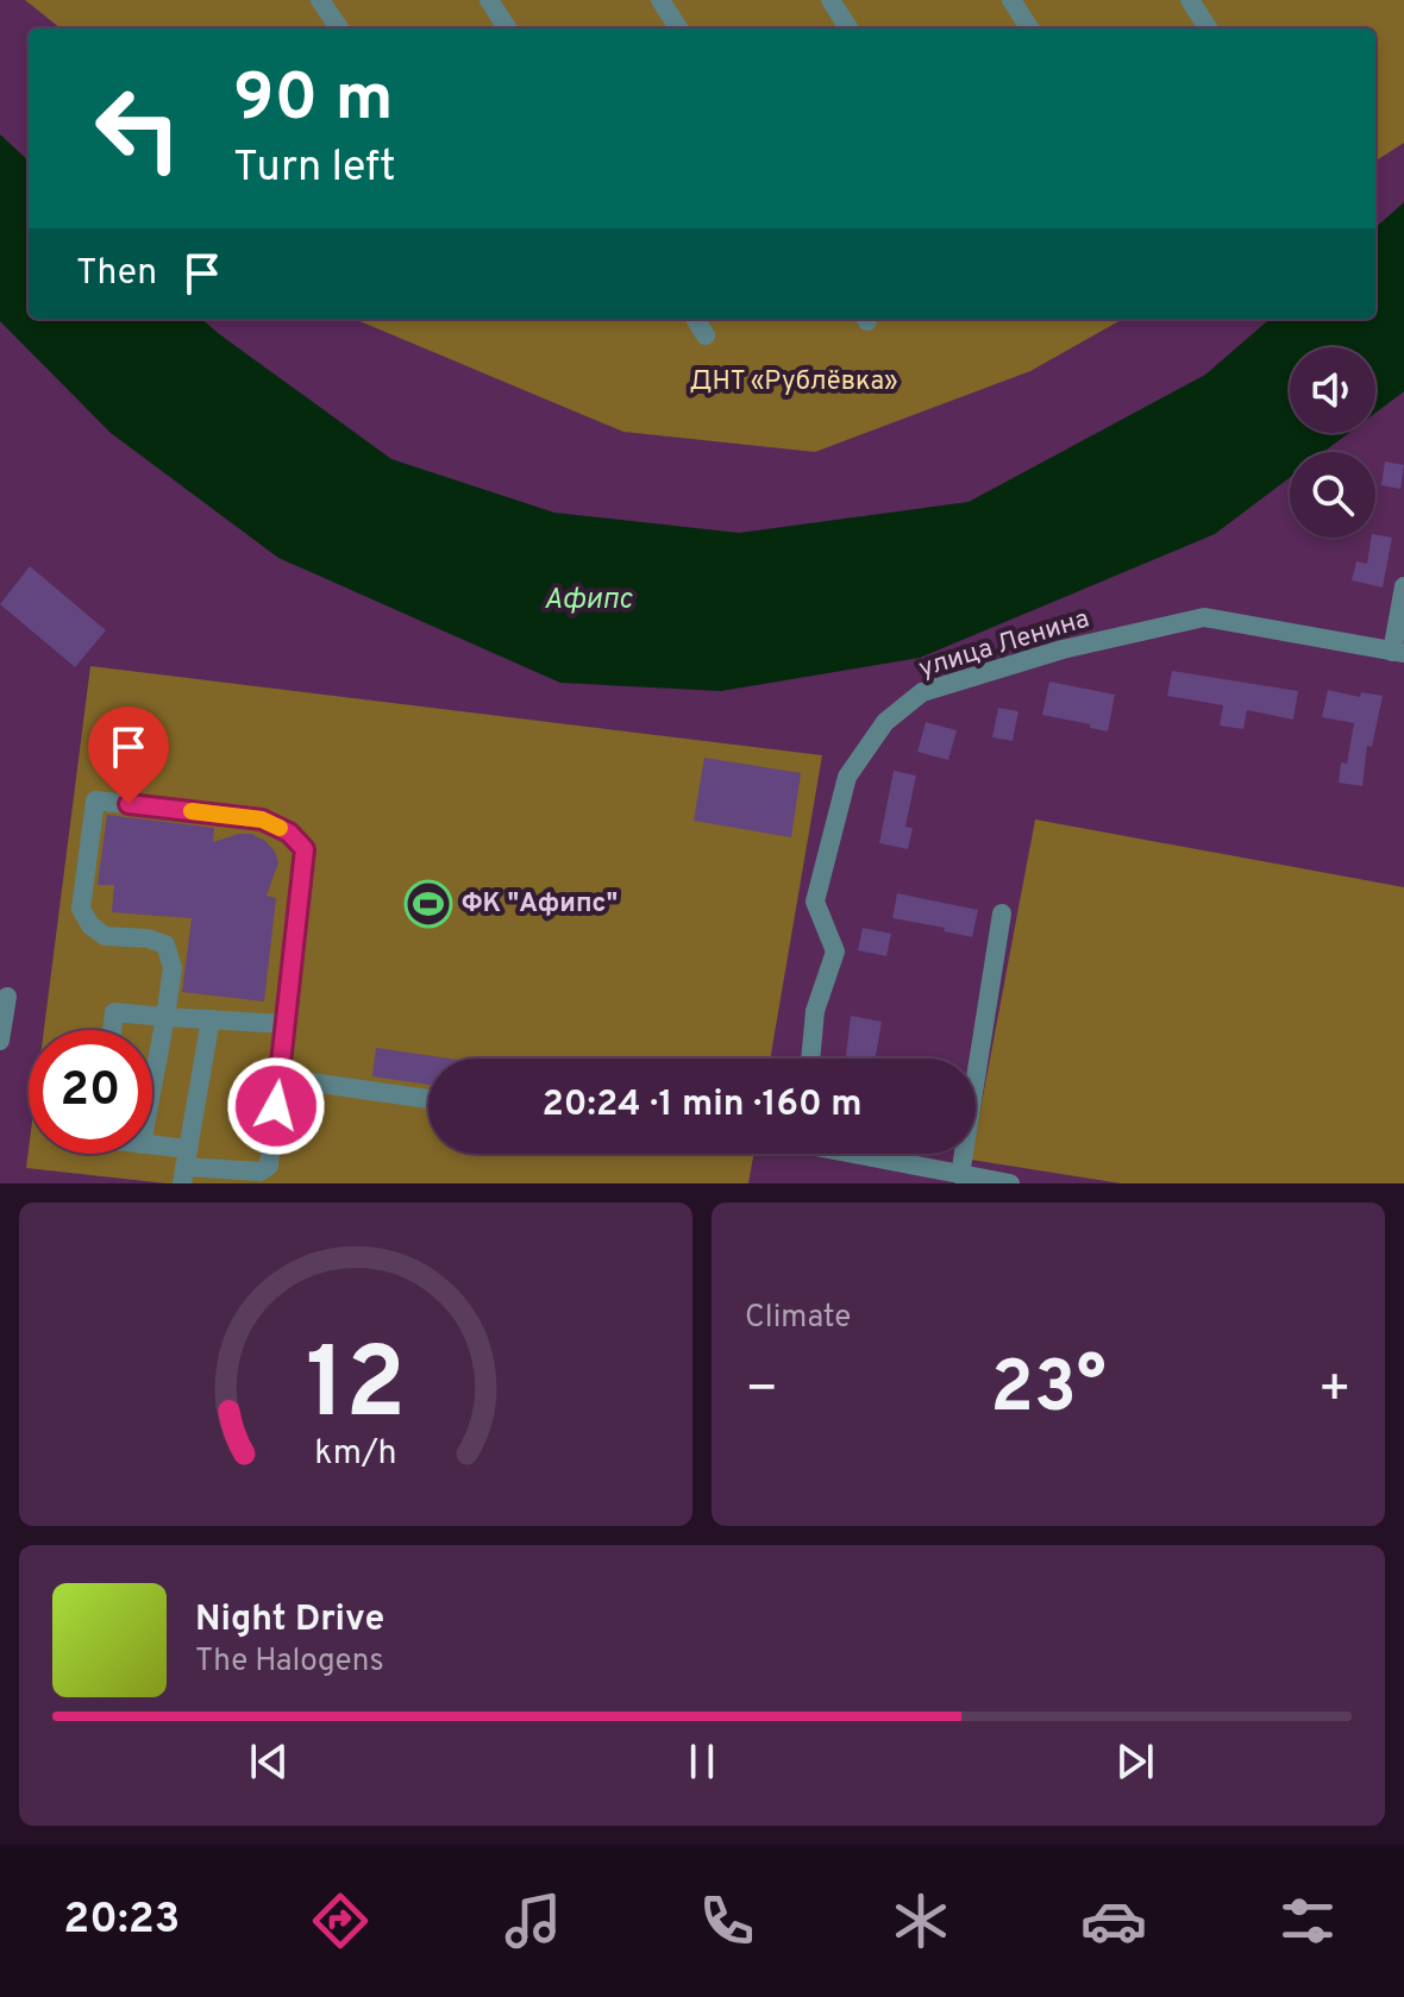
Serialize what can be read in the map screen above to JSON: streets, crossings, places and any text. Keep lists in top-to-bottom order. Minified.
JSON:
{"streets":{"street":["улица Ленина"]},"water":["Афипс"],"parks":["ДНТ «Рублёвка»"],"places":{"sports":["ФК \"Афипс\""]},"page":{"turn":["90 m","Turn left"],"then":"Then","limit":"20","trip":"20:24 · 1 min · 160 m","tile":"Climate","heat":["−","23°","+"],"song":["Night Drive","The Halogens"],"tabs":"20:23","gauge":["12","km/h"]}}
